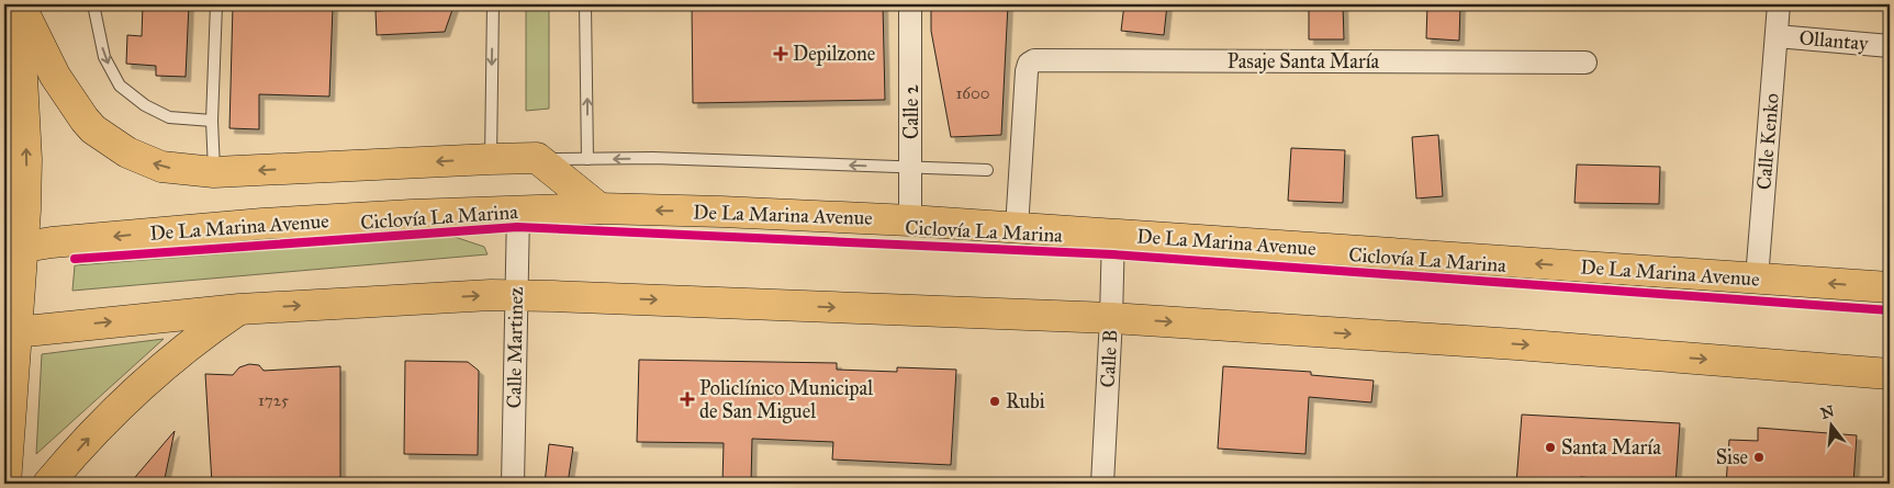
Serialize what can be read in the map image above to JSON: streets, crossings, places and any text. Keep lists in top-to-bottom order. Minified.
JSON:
{"streets":{"main road":["De La Marina Avenue"],"street":["Ollantay","Pasaje Santa María","Calle 2","Calle Kenko","Calle Martinez","Calle B"],"cycle path":["Ciclovía La Marina"]},"crossings":[["Ollantay","Calle Kenko"],["Pasaje Santa María","De La Marina Avenue"],["Calle 2","De La Marina Avenue"],["Calle Kenko","De La Marina Avenue"],["De La Marina Avenue","Calle Martinez"],["De La Marina Avenue","Calle B"]],"places":{"health":["Depilzone","Policlínico Municipal de San Miguel"],"other":["Rubi","Santa María","Sise"]},"house_numbers":["1600","1725"],"north":"top"}
